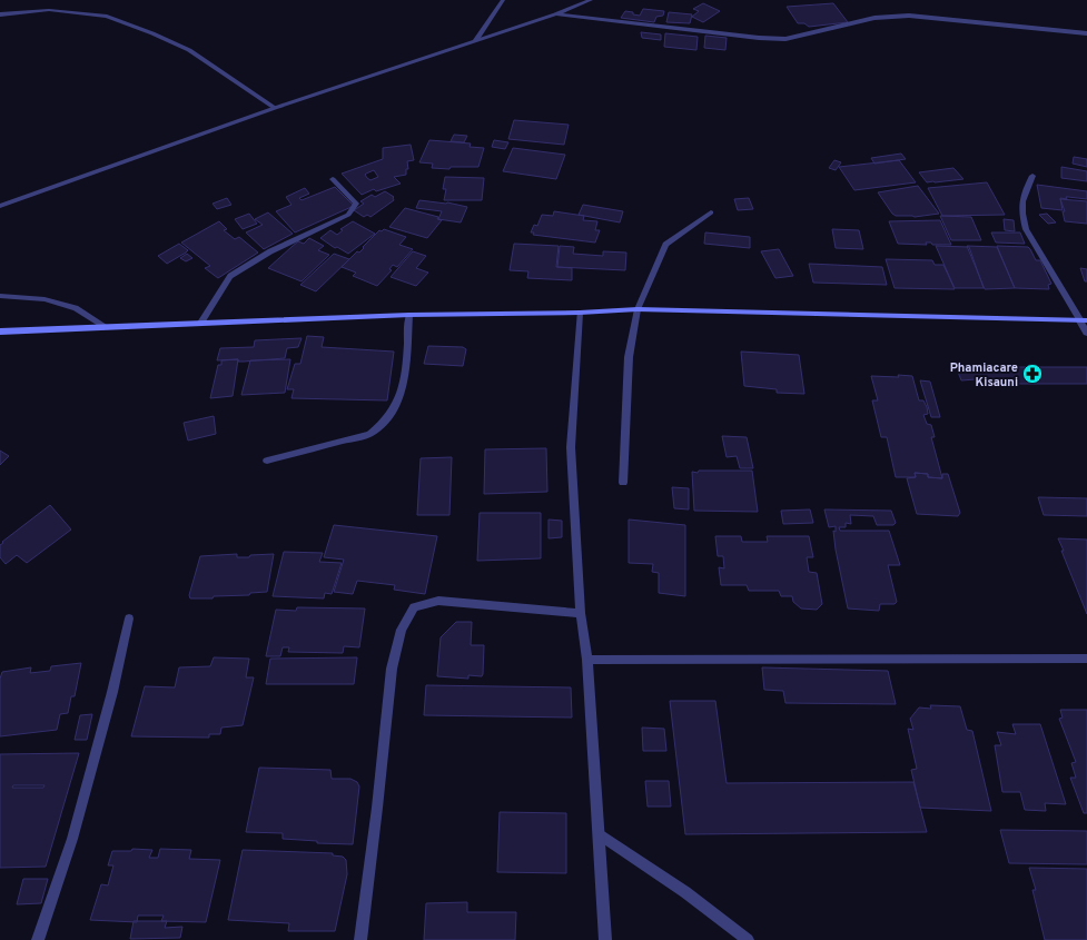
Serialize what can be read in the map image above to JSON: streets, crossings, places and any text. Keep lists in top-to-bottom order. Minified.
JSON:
{"places":{"pharmacy":["Phamiacare Kisauni"]}}
